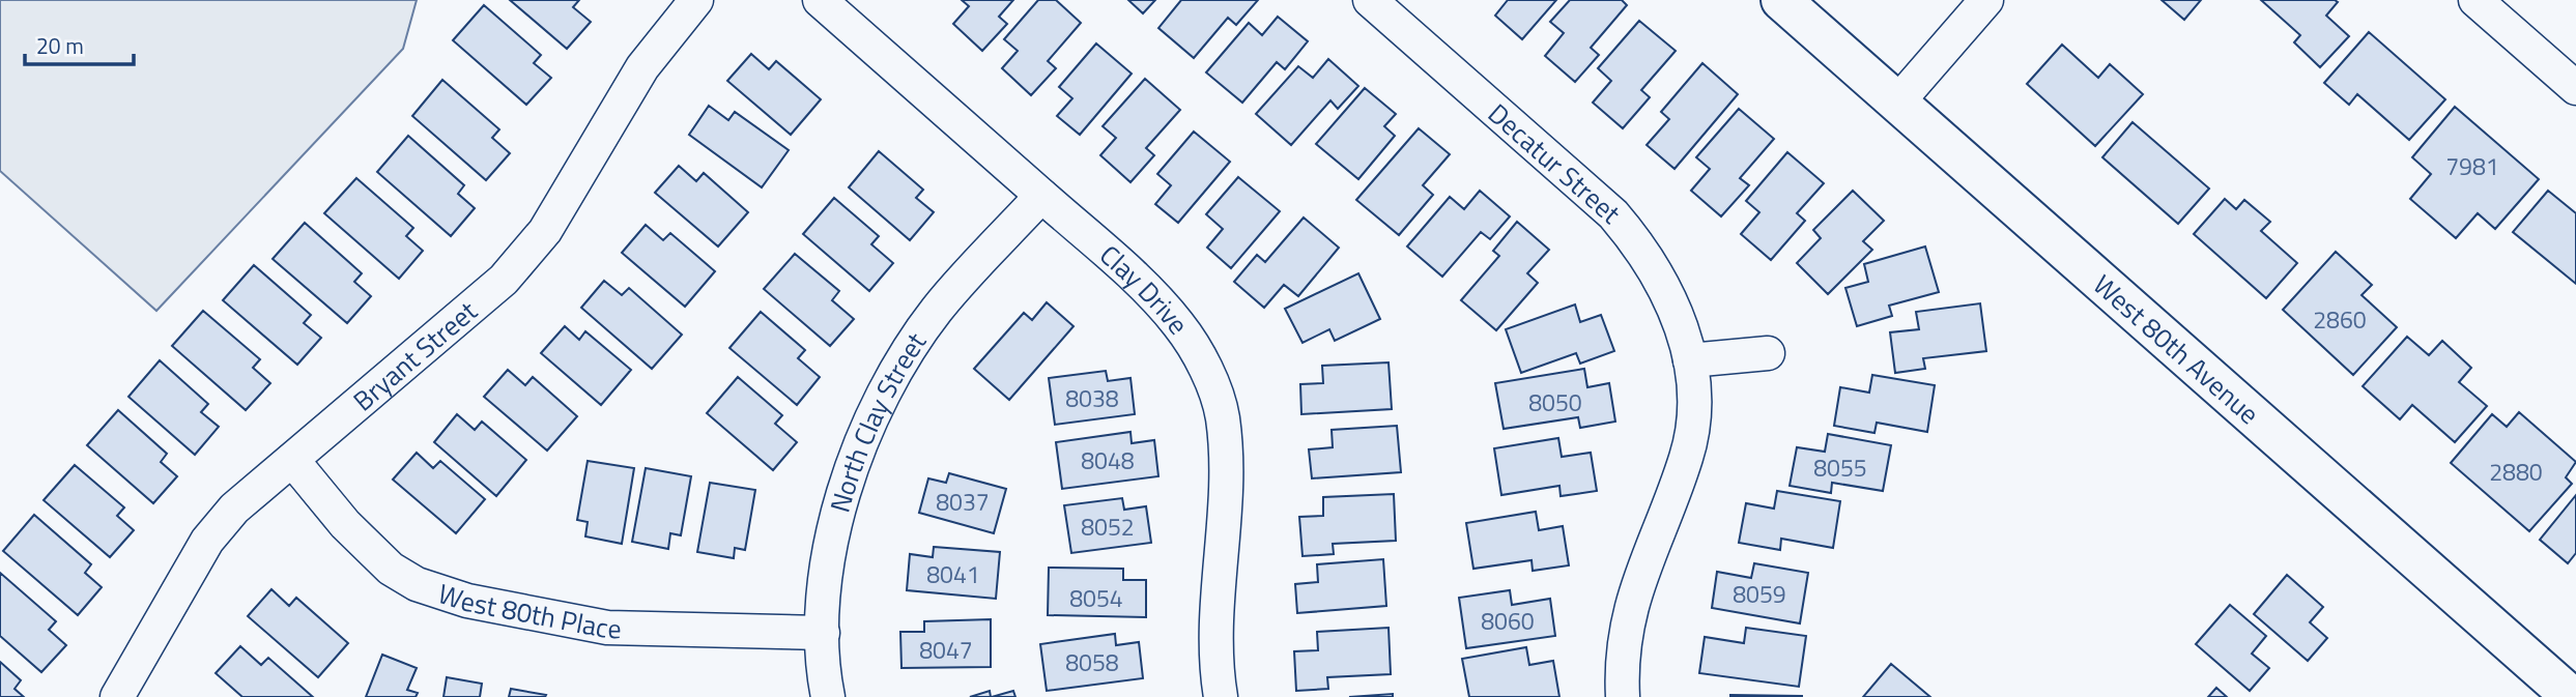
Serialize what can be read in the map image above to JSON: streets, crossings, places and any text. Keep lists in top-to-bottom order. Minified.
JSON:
{"streets":{"street":["Decatur Street","Clay Drive","West 80th Avenue","Bryant Street","North Clay Street","West 80th Place"]},"crossings":[["Clay Drive","North Clay Street"],["Bryant Street","West 80th Place"],["North Clay Street","West 80th Place"]],"house_numbers":["7981","2860","8038","8050","8048","8055","2880","8037","8052","8041","8059","8054","8060","8047","8058"],"scale_bar":"20 m"}
